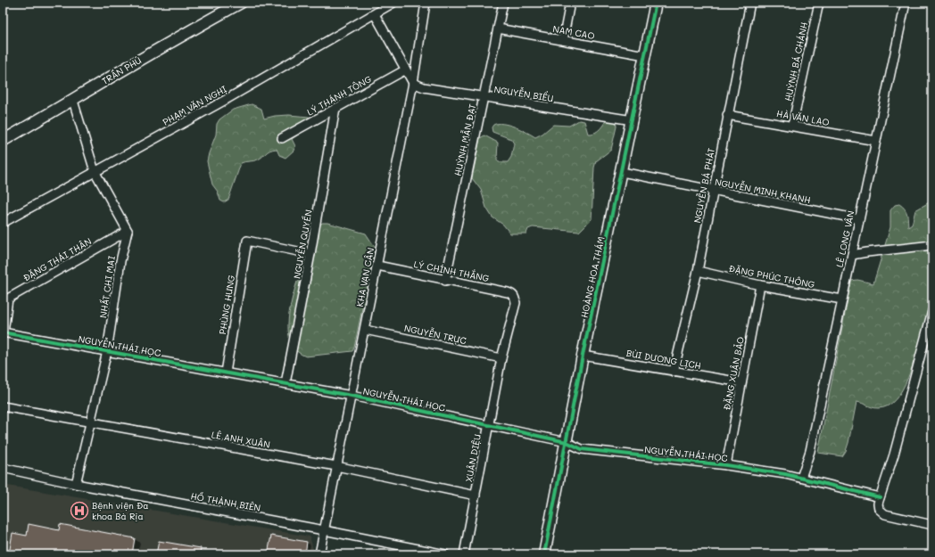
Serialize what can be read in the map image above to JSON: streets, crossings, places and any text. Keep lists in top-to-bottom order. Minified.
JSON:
{"streets":{"street":["NAM CAO","HUỲNH BÁ CHÁNH","TRẦN PHÚ","NGUYỄN BIỂU","LÝ THÁNH TÔNG","PHẠM VĂN NGHỊ","HÀ VĂN LAO","HUỲNH MẪN ĐẠT","NGUYỄN BÁ PHÁT","NGUYỄN MINH KHANH","LÊ LONG VÂN","NGUYỄN QUYỀN","ĐẶNG THÁI THÂN","LÝ CHÍNH THẮNG","ĐẶNG PHÚC THÔNG","KHA VẠN CÂN","HOÀNG HOA THÁM","NHẤT CHI MAI","PHÙNG HƯNG","NGUYỄN TRỰC","NGUYỄN THÁI HỌC","BÙI DƯƠNG LỊCH","ĐẶNG XUÂN BẢO","LÊ ANH XUÂN","XUÂN DIỆU","HỒ THÀNH BIÊN"]},"crossings":[["NAM CAO","HUỲNH MẪN ĐẠT"],["NAM CAO","HOÀNG HOA THÁM"],["HUỲNH BÁ CHÁNH","HÀ VĂN LAO"],["NGUYỄN BIỂU","HUỲNH MẪN ĐẠT"],["NGUYỄN BIỂU","KHA VẠN CÂN"],["NGUYỄN BIỂU","HOÀNG HOA THÁM"],["LÝ THÁNH TÔNG","NGUYỄN QUYỀN"],["HÀ VĂN LAO","NGUYỄN BÁ PHÁT"],["HÀ VĂN LAO","LÊ LONG VÂN"],["HUỲNH MẪN ĐẠT","LÝ CHÍNH THẮNG"],["NGUYỄN BÁ PHÁT","NGUYỄN MINH KHANH"],["NGUYỄN BÁ PHÁT","ĐẶNG PHÚC THÔNG"],["NGUYỄN BÁ PHÁT","BÙI DƯƠNG LỊCH"],["NGUYỄN MINH KHANH","LÊ LONG VÂN"],["NGUYỄN MINH KHANH","HOÀNG HOA THÁM"],["LÊ LONG VÂN","ĐẶNG PHÚC THÔNG"],["LÊ LONG VÂN","NGUYỄN THÁI HỌC"],["NGUYỄN QUYỀN","PHÙNG HƯNG"],["NGUYỄN QUYỀN","NGUYỄN THÁI HỌC"],["ĐẶNG THÁI THÂN","NHẤT CHI MAI"],["ĐẶNG THÁI THÂN","NGUYỄN THÁI HỌC"],["LÝ CHÍNH THẮNG","KHA VẠN CÂN"],["LÝ CHÍNH THẮNG","XUÂN DIỆU"],["ĐẶNG PHÚC THÔNG","ĐẶNG XUÂN BẢO"],["KHA VẠN CÂN","NGUYỄN TRỰC"],["KHA VẠN CÂN","NGUYỄN THÁI HỌC"],["KHA VẠN CÂN","LÊ ANH XUÂN"],["KHA VẠN CÂN","HỒ THÀNH BIÊN"],["HOÀNG HOA THÁM","NGUYỄN THÁI HỌC"],["HOÀNG HOA THÁM","BÙI DƯƠNG LỊCH"],["NHẤT CHI MAI","NGUYỄN THÁI HỌC"],["NHẤT CHI MAI","LÊ ANH XUÂN"],["NHẤT CHI MAI","HỒ THÀNH BIÊN"],["PHÙNG HƯNG","NGUYỄN THÁI HỌC"],["NGUYỄN TRỰC","XUÂN DIỆU"],["NGUYỄN THÁI HỌC","ĐẶNG XUÂN BẢO"],["NGUYỄN THÁI HỌC","XUÂN DIỆU"],["BÙI DƯƠNG LỊCH","ĐẶNG XUÂN BẢO"],["LÊ ANH XUÂN","XUÂN DIỆU"]],"places":{"hospital":["Bệnh viện Đa khoa Bà Rịa"]}}
